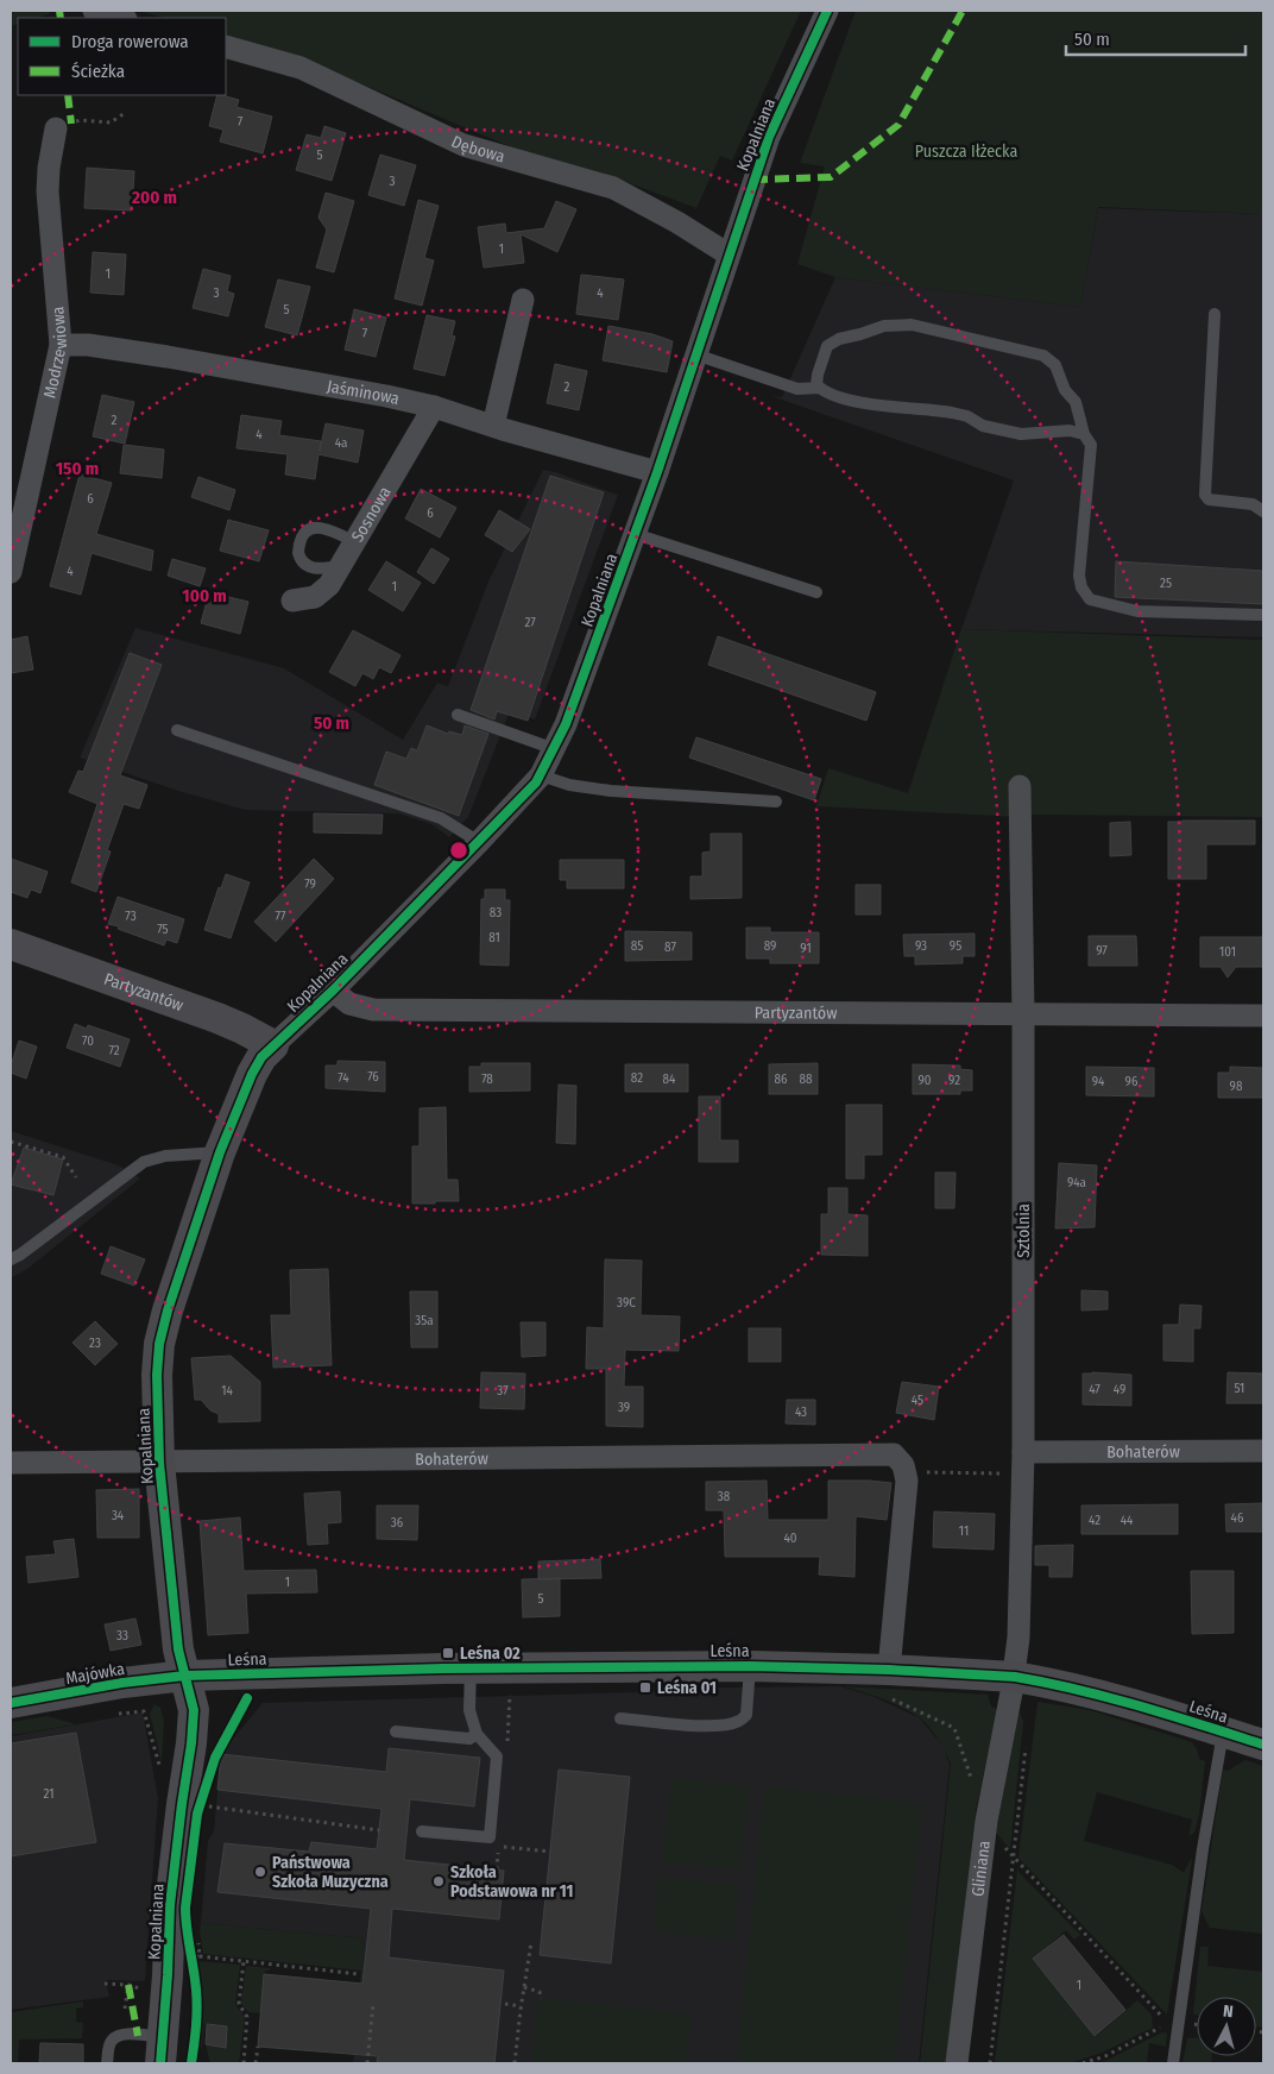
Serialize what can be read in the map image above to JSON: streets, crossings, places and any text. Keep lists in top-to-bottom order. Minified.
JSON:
{"streets":{"street":["Kopalniana","Dębowa","Modrzewiowa","Jaśminowa","Sosnowa","Partyzantów","Sztolnia","Bohaterów","Leśna","Majówka","Gliniana"]},"crossings":[["Kopalniana","Dębowa"],["Kopalniana","Jaśminowa"],["Kopalniana","Partyzantów"],["Kopalniana","Bohaterów"],["Kopalniana","Leśna"],["Kopalniana","Majówka"],["Modrzewiowa","Jaśminowa"],["Jaśminowa","Sosnowa"],["Partyzantów","Sztolnia"],["Sztolnia","Bohaterów"],["Sztolnia","Leśna"],["Sztolnia","Gliniana"],["Leśna","Majówka"],["Leśna","Gliniana"]],"parks":["Puszcza Iłżecka"],"places":{"transit":["Leśna 02","Leśna 01"],"other":["Państwowa Szkoła Muzyczna","Szkoła Podstawowa nr 11"]},"house_numbers":["7","5","3","1","1","3","4","5","7","2","2","4","4a","6","6","4","25","1","27","79","83","73","77","75","81","85","89","93","95","87","91","97","101","70","72","76","74","82","78","84","86","88","90","92","94","96","98","94a","39C","35a","23","51","47","49","14","37","45","39","43","38","34","46","42","44","36","11","40","1","5","33","21","1"],"legend":["Droga rowerowa","Ścieżka"],"scale_bar":"50 m","north":"top","rings":["200 m","150 m","100 m","50 m"]}
